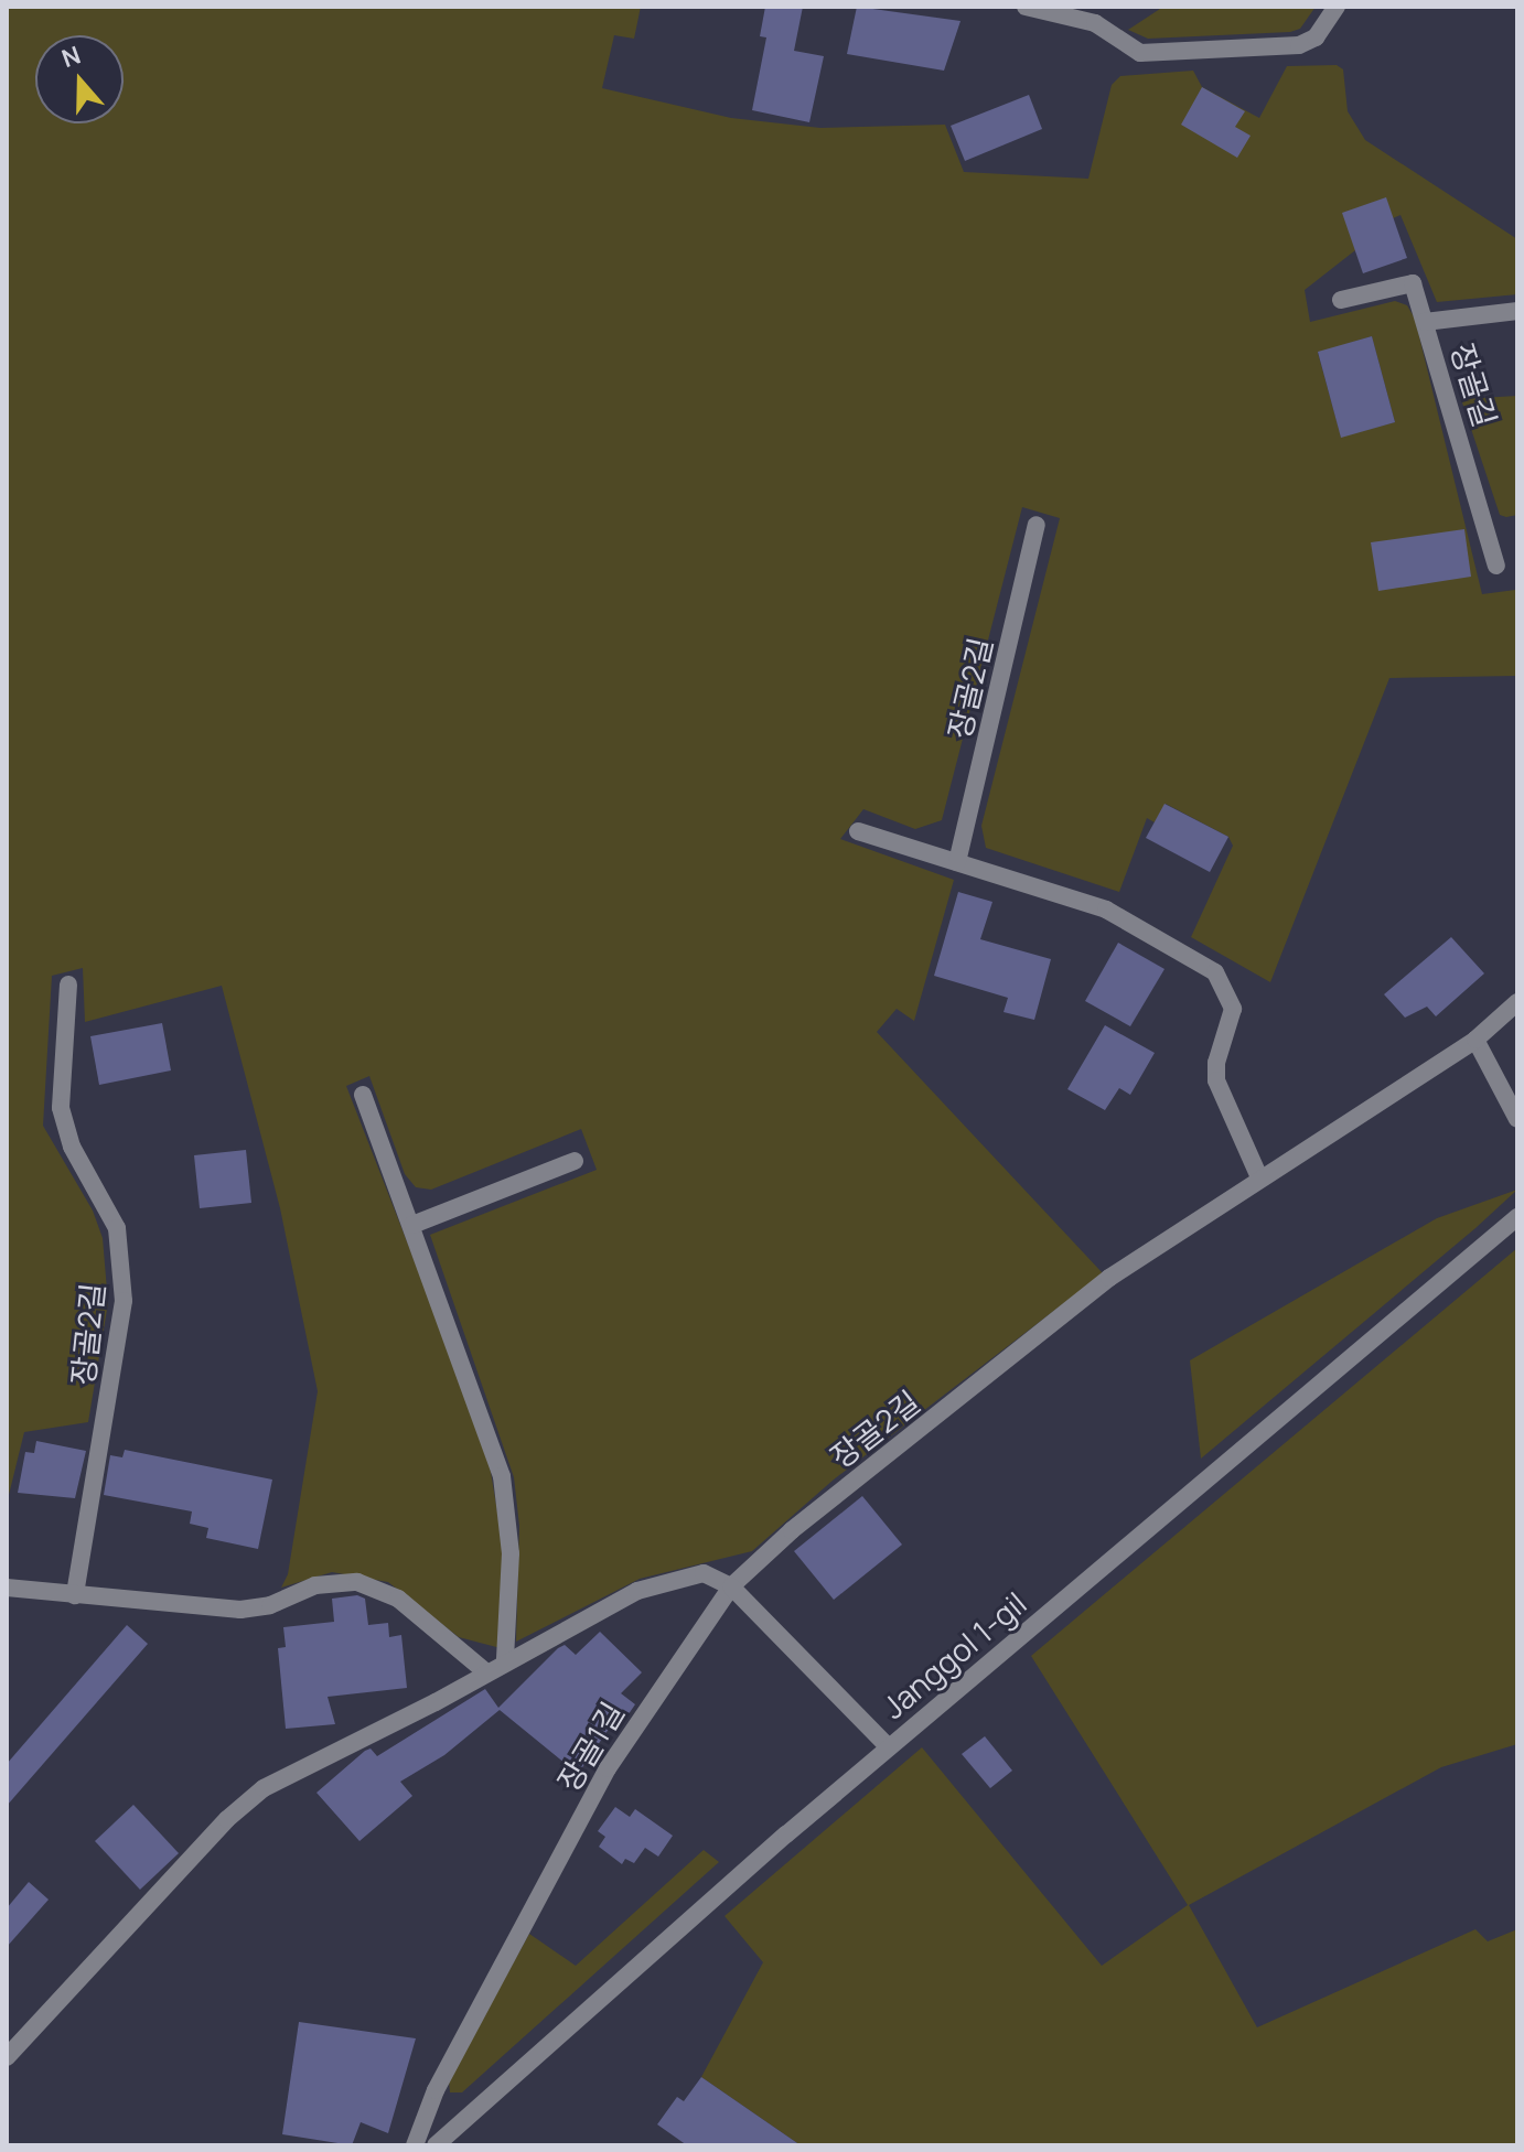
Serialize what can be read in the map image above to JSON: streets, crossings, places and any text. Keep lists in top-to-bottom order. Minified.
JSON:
{"streets":{"street":["장골길","장골2길","Janggol 1-gil","장골1길"]},"crossings":[["장골2길","장골1길"]],"north":"top"}
